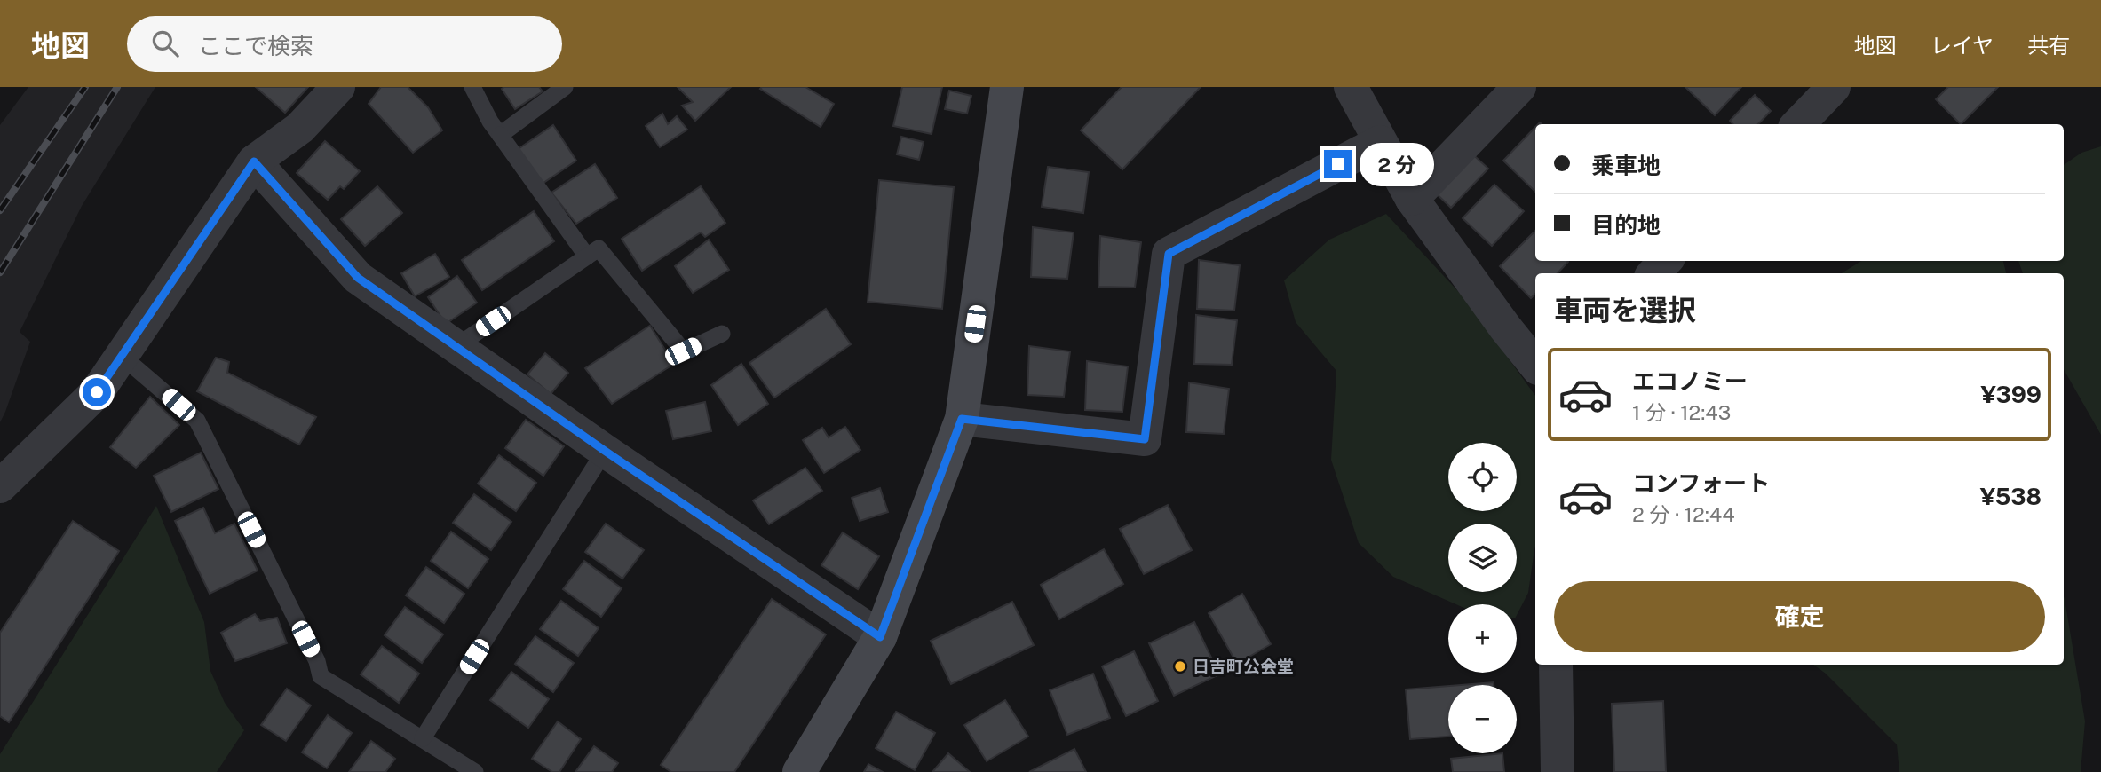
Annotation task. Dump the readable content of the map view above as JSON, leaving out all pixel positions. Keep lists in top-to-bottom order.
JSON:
{
  "places": ["日吉町公会堂"],
  "page": {
    "header": "地図",
    "search": "ここで検索",
    "nav": ["地図", "レイヤ", "共有"],
    "banner": ["乗車地", "目的地"],
    "bubble": "2 分",
    "heading": "車両を選択",
    "list": [
      {
        "name": "エコノミー",
        "note": "1 分 · 12:43",
        "value": "¥399"
      },
      {
        "name": "コンフォート",
        "note": "2 分 · 12:44",
        "value": "¥538"
      }
    ],
    "map_buttons": ["+", "−"],
    "buttons": "確定"
  }
}
